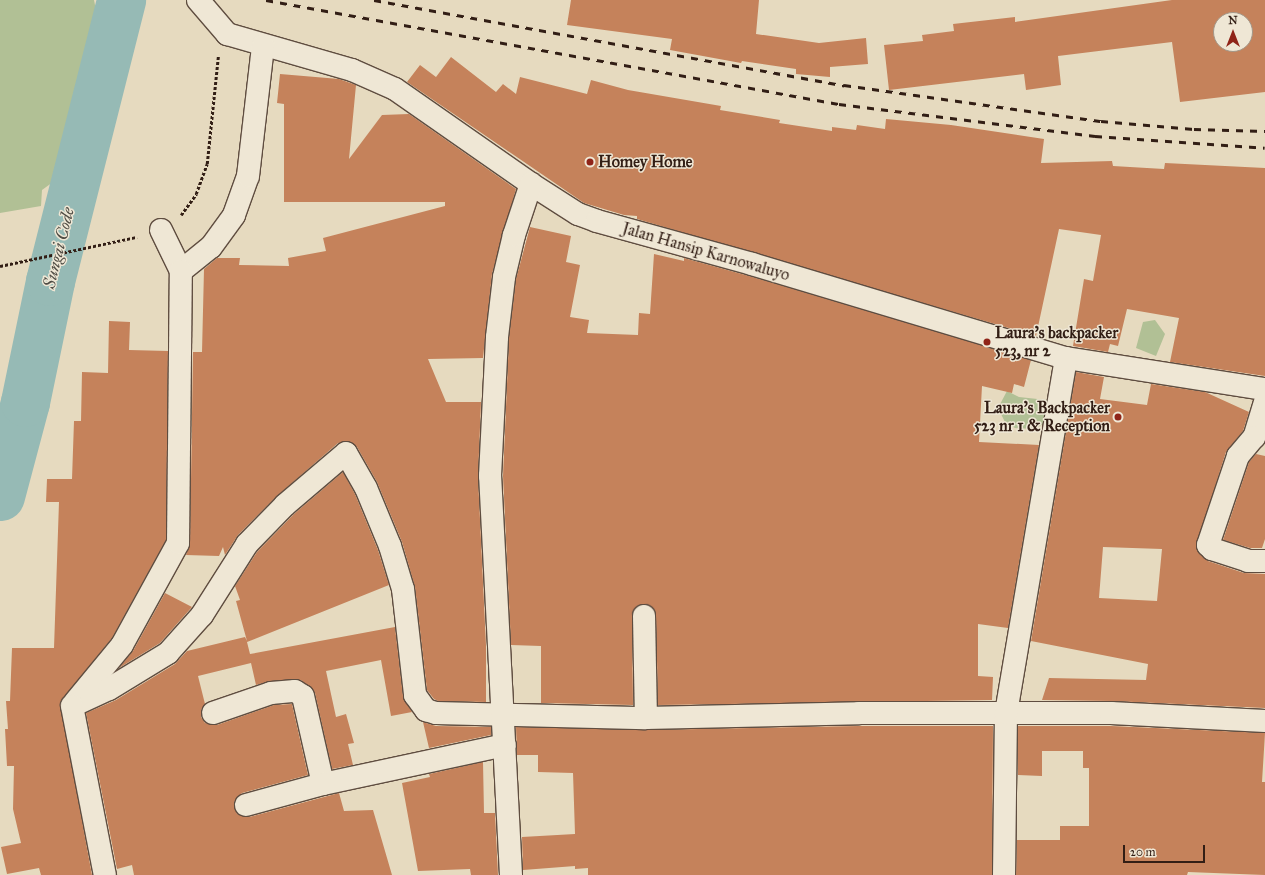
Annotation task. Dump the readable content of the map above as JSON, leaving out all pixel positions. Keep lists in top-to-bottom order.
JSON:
{
  "streets": {
    "street": ["Jalan Hansip Karnowaluyo"]
  },
  "water": ["Sungai Code"],
  "places": ["Homey Home", "Laura's backpacker 523, nr 2", "Laura's Backpacker 523 nr 1 & Reception"],
  "scale_bar": "20 m",
  "north": "top"
}
